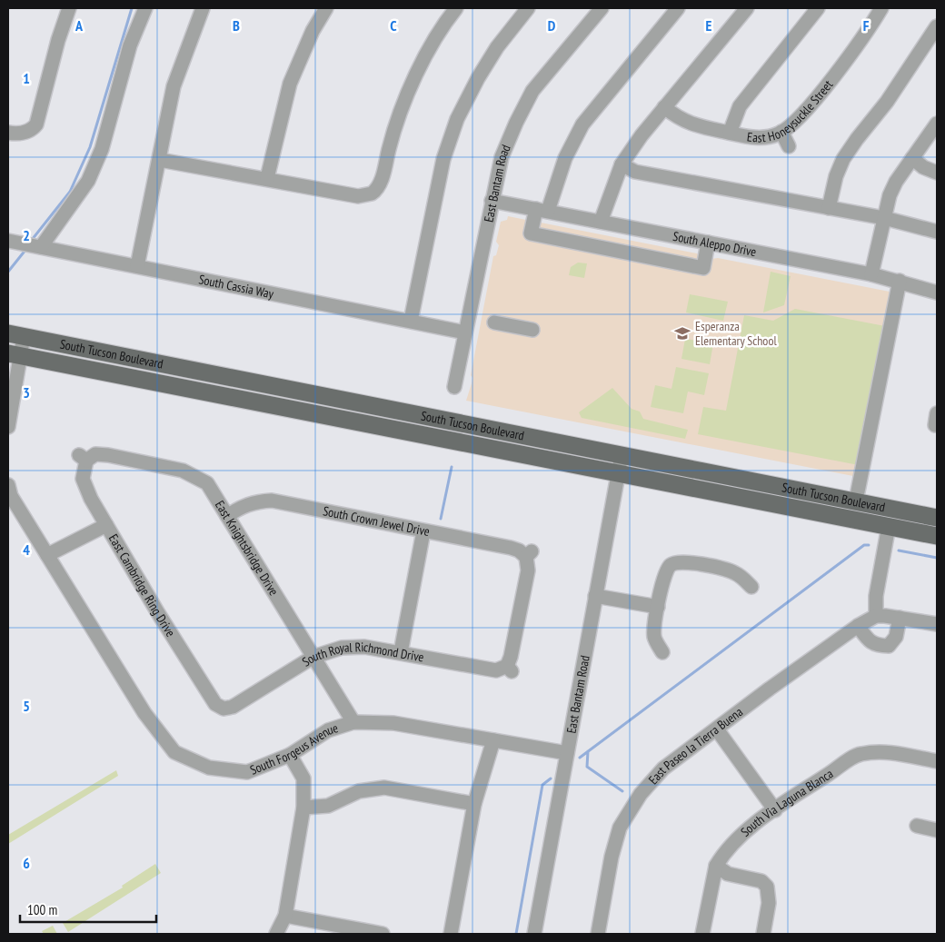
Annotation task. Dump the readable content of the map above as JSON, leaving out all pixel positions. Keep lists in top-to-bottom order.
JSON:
{
  "streets": {
    "main road": ["South Tucson Boulevard"],
    "street": [
      "East Honeysuckle Street",
      "East Bantam Road",
      "South Aleppo Drive",
      "South Cassia Way",
      "South Crown Jewel Drive",
      "East Knightsbridge Drive",
      "East Cambridge Ring Drive",
      "South Royal Richmond Drive",
      "East Paseo la Tierra Buena",
      "South Forgeus Avenue",
      "South Via Laguna Blanca"
    ]
  },
  "crossings": [
    ["East Bantam Road", "South Aleppo Drive"],
    ["East Bantam Road", "South Cassia Way"],
    ["East Bantam Road", "South Tucson Boulevard"],
    ["East Bantam Road", "South Forgeus Avenue"],
    ["South Crown Jewel Drive", "East Knightsbridge Drive"],
    ["South Crown Jewel Drive", "South Royal Richmond Drive"],
    ["East Knightsbridge Drive", "East Cambridge Ring Drive"],
    ["East Knightsbridge Drive", "South Royal Richmond Drive"],
    ["East Knightsbridge Drive", "South Forgeus Avenue"],
    ["East Cambridge Ring Drive", "South Royal Richmond Drive"]
  ],
  "places": {
    "school or university": ["Esperanza Elementary School"]
  },
  "scale_bar": "100 m",
  "grid": {
    "columns": [
      "A",
      "B",
      "C",
      "D",
      "E",
      "F"
    ],
    "rows": [
      "1",
      "2",
      "3",
      "4",
      "5",
      "6"
    ]
  }
}
